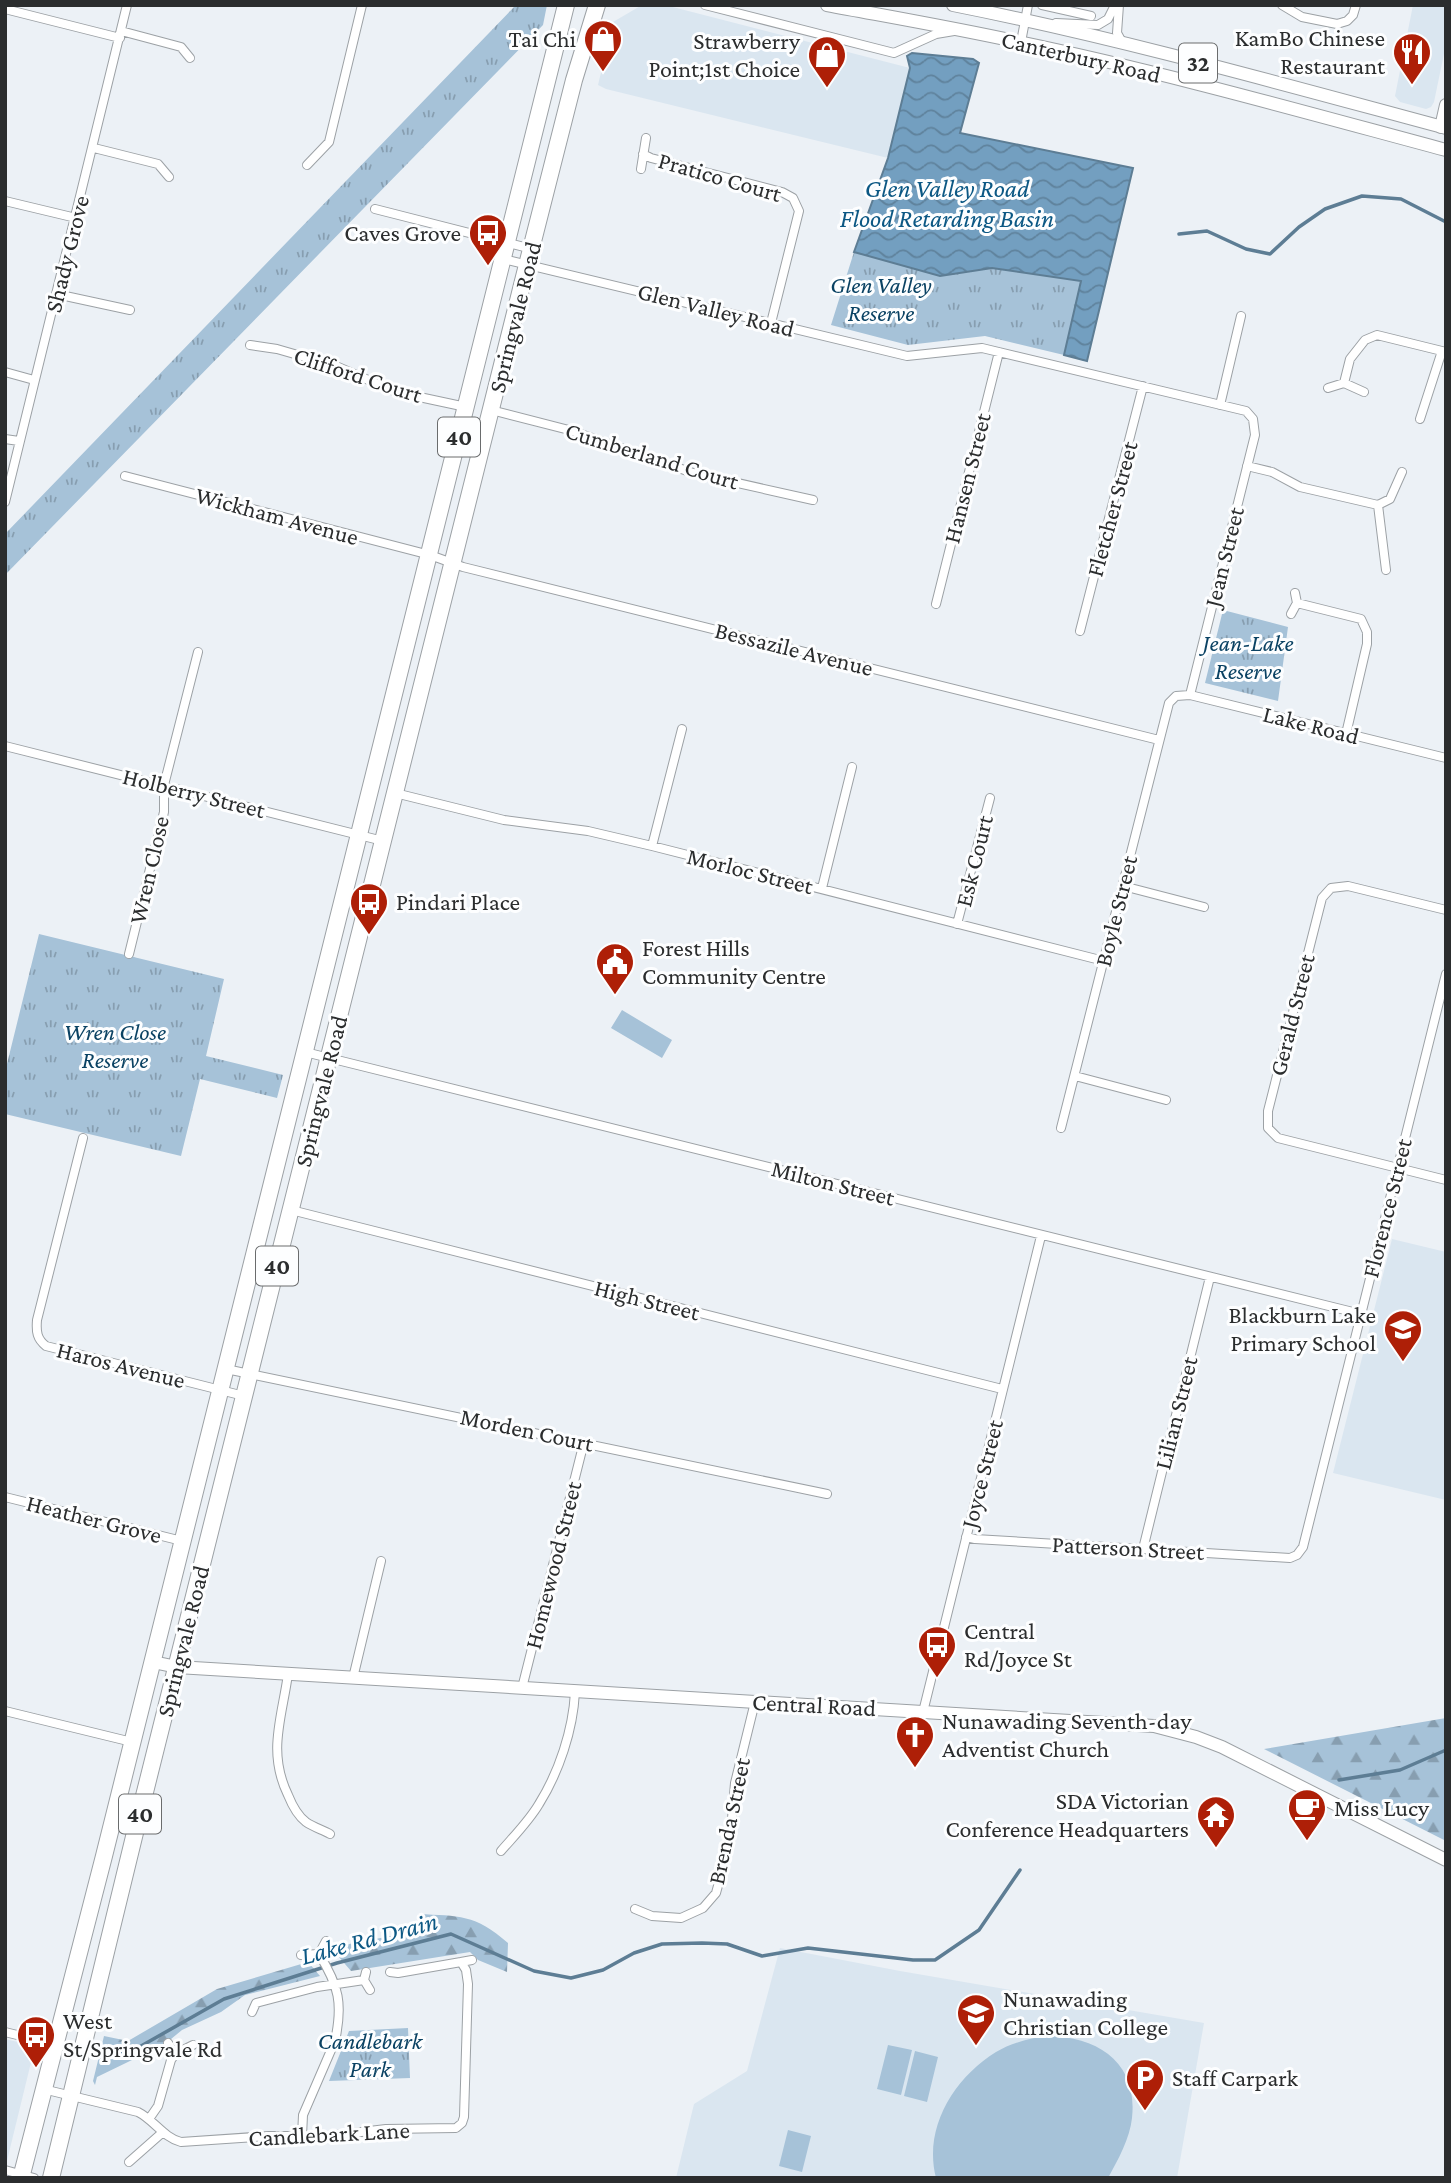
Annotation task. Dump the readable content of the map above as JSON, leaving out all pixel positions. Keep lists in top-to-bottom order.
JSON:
{
  "streets": {
    "highway": ["Springvale Road", "40"],
    "street": [
      "Canterbury Road",
      "32",
      "Pratico Court",
      "Shady Grove",
      "Glen Valley Road",
      "Clifford Court",
      "Cumberland Court",
      "Hansen Street",
      "Fletcher Street",
      "Wickham Avenue",
      "Jean Street",
      "Bessazile Avenue",
      "Lake Road",
      "Holberry Street",
      "Esk Court",
      "Wren Close",
      "Morloc Street",
      "Boyle Street",
      "Gerald Street",
      "Milton Street",
      "Florence Street",
      "High Street",
      "Haros Avenue",
      "Lilian Street",
      "Morden Court",
      "Joyce Street",
      "Heather Grove",
      "Patterson Street",
      "Homewood Street",
      "Central Road",
      "Brenda Street",
      "Candlebark Lane"
    ]
  },
  "crossings": [
    ["Pratico Court", "Glen Valley Road"],
    ["Glen Valley Road", "Springvale Road"],
    ["Glen Valley Road", "Hansen Street"],
    ["Glen Valley Road", "Fletcher Street"],
    ["Glen Valley Road", "Jean Street"],
    ["Springvale Road", "Clifford Court"],
    ["Springvale Road", "Cumberland Court"],
    ["Springvale Road", "Wickham Avenue"],
    ["Springvale Road", "Bessazile Avenue"],
    ["Springvale Road", "Holberry Street"],
    ["Springvale Road", "Morloc Street"],
    ["Springvale Road", "Milton Street"],
    ["Springvale Road", "High Street"],
    ["Springvale Road", "Haros Avenue"],
    ["Springvale Road", "Morden Court"],
    ["Springvale Road", "Heather Grove"],
    ["Springvale Road", "Central Road"],
    ["Springvale Road", "Candlebark Lane"],
    ["Wickham Avenue", "Bessazile Avenue"],
    ["Jean Street", "Lake Road"],
    ["Bessazile Avenue", "Boyle Street"],
    ["Lake Road", "Boyle Street"],
    ["Holberry Street", "Wren Close"],
    ["Esk Court", "Morloc Street"],
    ["Morloc Street", "Boyle Street"],
    ["Gerald Street", "Florence Street"],
    ["Milton Street", "Florence Street"],
    ["Milton Street", "Lilian Street"],
    ["Milton Street", "Joyce Street"],
    ["Florence Street", "Patterson Street"],
    ["High Street", "Joyce Street"],
    ["Lilian Street", "Patterson Street"],
    ["Morden Court", "Homewood Street"],
    ["Joyce Street", "Patterson Street"],
    ["Joyce Street", "Central Road"],
    ["Homewood Street", "Central Road"],
    ["Central Road", "Brenda Street"]
  ],
  "water": ["Glen Valley Road Flood Retarding Basin", "Lake Rd Drain"],
  "parks": [
    "Glen Valley Reserve",
    "Jean-Lake Reserve",
    "Wren Close Reserve",
    "Candlebark Park"
  ],
  "places": {
    "shop": ["Tai Chi", "Strawberry Point;1st Choice"],
    "restaurant": ["KamBo Chinese Restaurant"],
    "bus stop": [
      "Caves Grove",
      "Pindari Place",
      "Central Rd/Joyce St",
      "West St/Springvale Rd"
    ],
    "public building": ["Forest Hills Community Centre"],
    "school or university": ["Blackburn Lake Primary School", "Nunawading Christian College"],
    "church": ["Nunawading Seventh-day Adventist Church"],
    "cafe": ["Miss Lucy"],
    "temple": ["SDA Victorian Conference Headquarters"],
    "parking": ["Staff Carpark"]
  }
}
